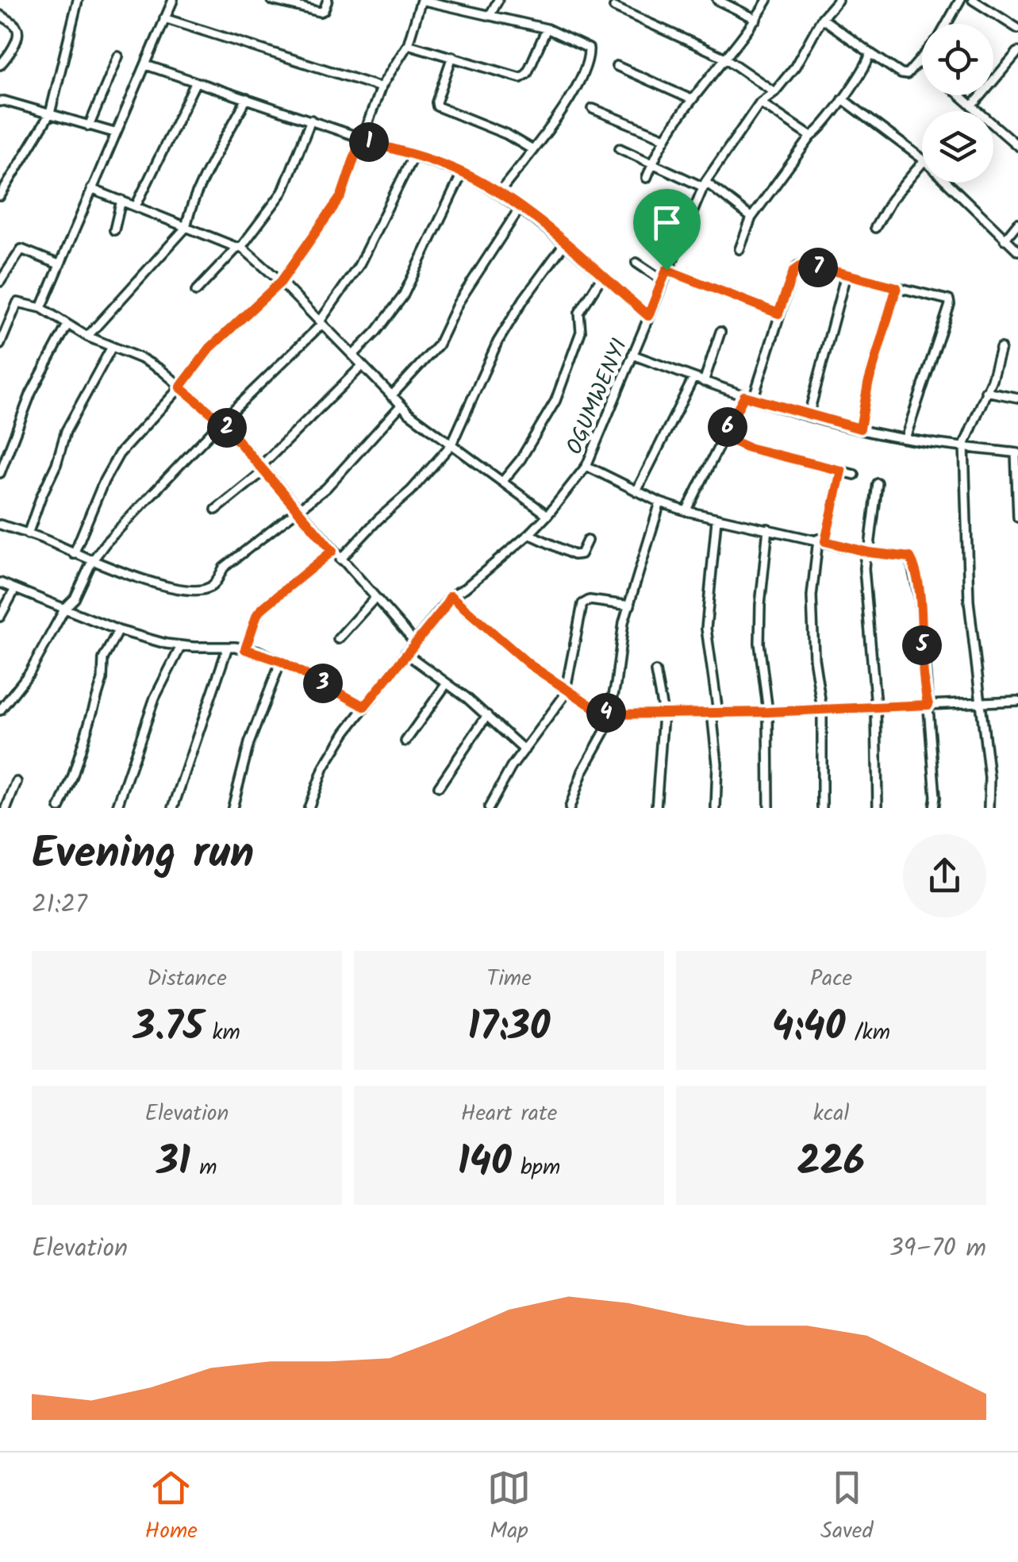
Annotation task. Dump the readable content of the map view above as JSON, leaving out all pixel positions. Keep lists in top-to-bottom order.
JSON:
{
  "streets": {
    "street": ["OGUMWENYI"]
  },
  "page": {
    "pins": [
      "1",
      "7",
      "6",
      "2",
      "5",
      "3",
      "4"
    ],
    "heading": ["Evening run", "21:27"],
    "stats": [
      ["Distance", "3.75 km"],
      ["Time", "17:30"],
      ["Pace", "4:40 /km"],
      ["Elevation", "31 m"],
      ["Heart rate", "140 bpm"],
      ["kcal", "226"]
    ],
    "chart": ["Elevation", "39–70 m"],
    "tabs": ["Home", "Map", "Saved"]
  }
}
